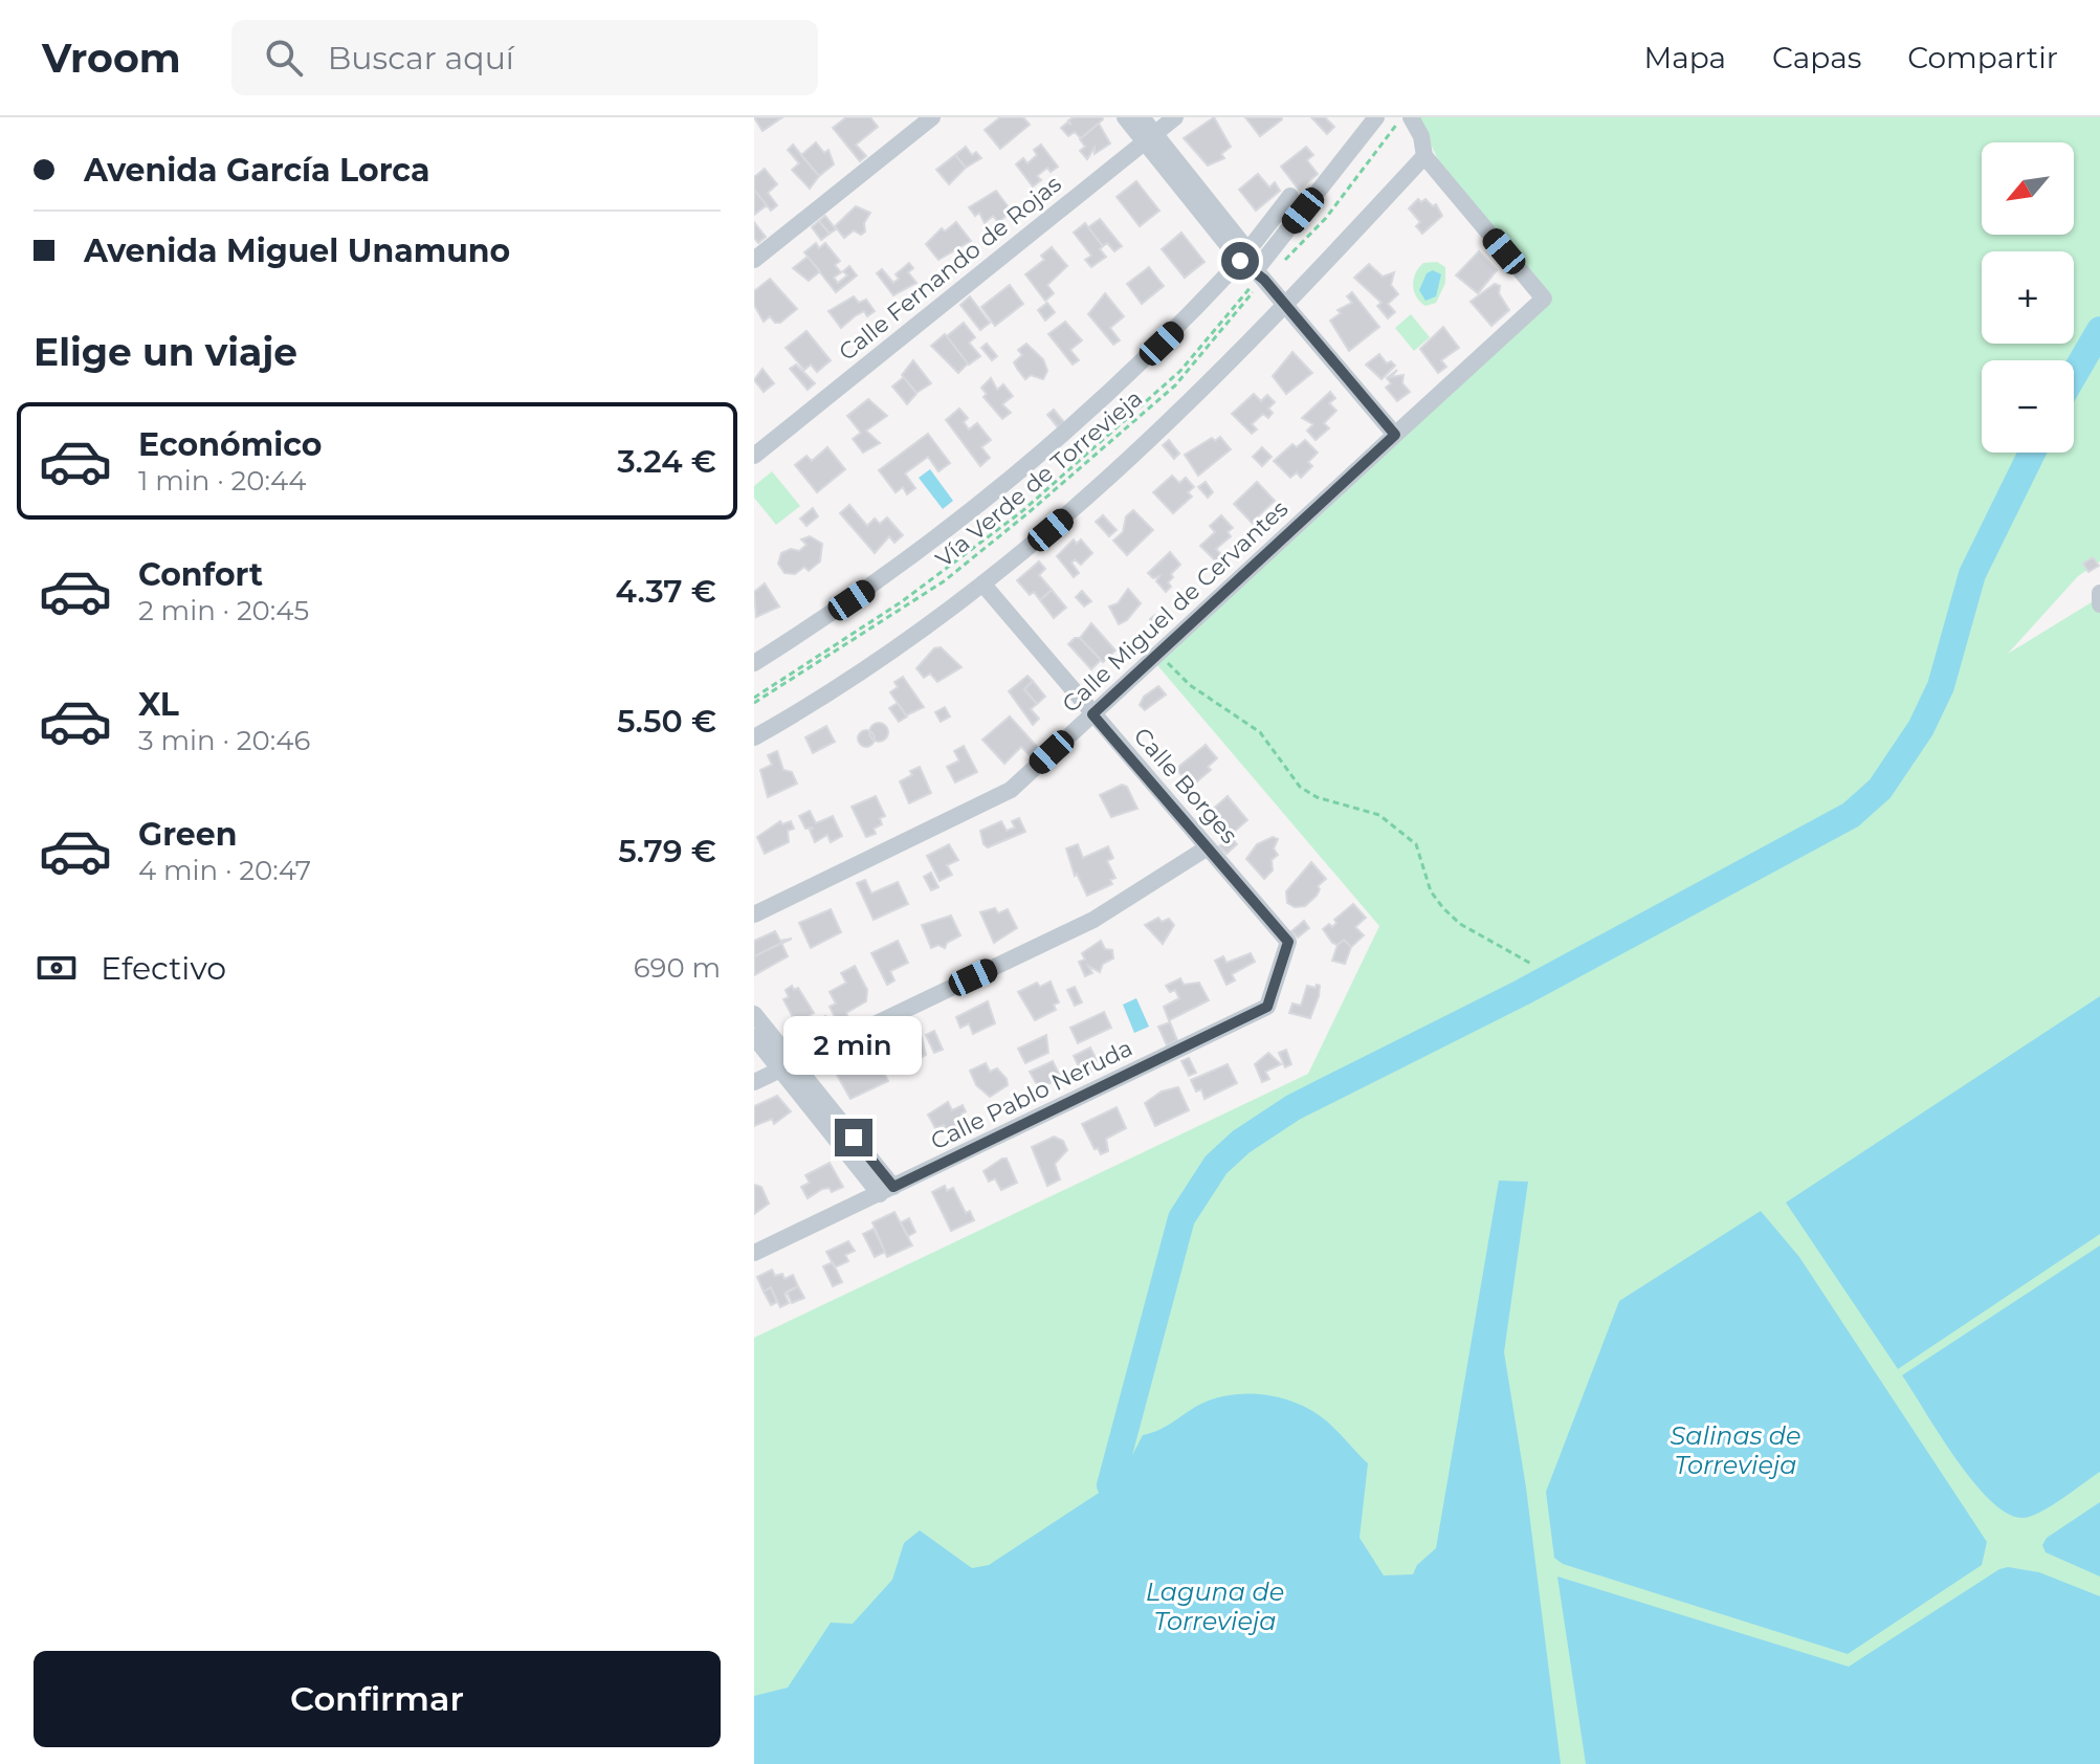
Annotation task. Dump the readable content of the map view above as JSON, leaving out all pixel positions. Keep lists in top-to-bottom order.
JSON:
{
  "streets": {
    "street": [
      "Calle Fernando de Rojas",
      "Calle Miguel de Cervantes",
      "Calle Borges",
      "Calle Pablo Neruda"
    ],
    "path": ["Vía Verde de Torrevieja"]
  },
  "crossings": [
    ["Calle Miguel de Cervantes", "Calle Borges"],
    ["Calle Borges", "Calle Pablo Neruda"]
  ],
  "water": ["Salinas de Torrevieja", "Laguna de Torrevieja"],
  "north": "bottom left",
  "page": {
    "header": "Vroom",
    "search": "Buscar aquí",
    "nav": ["Mapa", "Capas", "Compartir"],
    "banner": ["Avenida García Lorca", "Avenida Miguel Unamuno"],
    "map_buttons": ["+", "−"],
    "heading": "Elige un viaje",
    "list": [
      {
        "name": "Económico",
        "note": "1 min · 20:44",
        "value": "3.24 €"
      },
      {
        "name": "Confort",
        "note": "2 min · 20:45",
        "value": "4.37 €"
      },
      {
        "name": "XL",
        "note": "3 min · 20:46",
        "value": "5.50 €"
      },
      {
        "name": "Green",
        "note": "4 min · 20:47",
        "value": "5.79 €"
      }
    ],
    "pay": ["Efectivo", "690 m"],
    "bubble": "2 min",
    "buttons": "Confirmar"
  }
}
